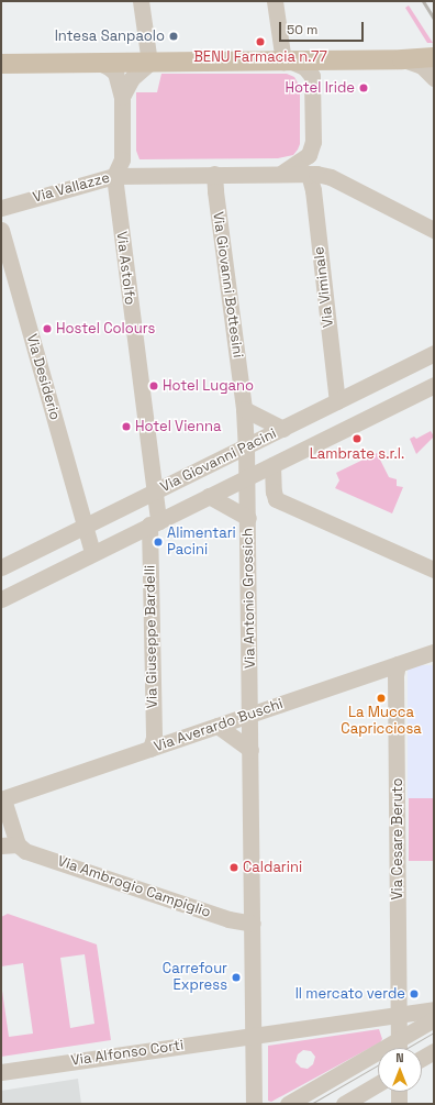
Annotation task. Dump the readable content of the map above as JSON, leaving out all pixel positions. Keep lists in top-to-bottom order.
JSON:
{
  "streets": {
    "street": [
      "Via Vallazze",
      "Via Astolfo",
      "Via Giovanni Bottesini",
      "Via Viminale",
      "Via Desiderio",
      "Via Giovanni Pacini",
      "Via Antonio Grossich",
      "Via Giuseppe Bardelli",
      "Via Averardo Buschi",
      "Via Cesare Beruto",
      "Via Ambrogio Campiglio",
      "Via Alfonso Corti"
    ]
  },
  "crossings": [
    ["Via Vallazze", "Via Astolfo"],
    ["Via Vallazze", "Via Giovanni Bottesini"],
    ["Via Vallazze", "Via Viminale"],
    ["Via Astolfo", "Via Giovanni Pacini"],
    ["Via Giovanni Bottesini", "Via Giovanni Pacini"],
    ["Via Giovanni Bottesini", "Via Antonio Grossich"],
    ["Via Viminale", "Via Giovanni Pacini"],
    ["Via Desiderio", "Via Giovanni Pacini"],
    ["Via Giovanni Pacini", "Via Antonio Grossich"],
    ["Via Giovanni Pacini", "Via Giuseppe Bardelli"],
    ["Via Antonio Grossich", "Via Averardo Buschi"],
    ["Via Antonio Grossich", "Via Ambrogio Campiglio"],
    ["Via Antonio Grossich", "Via Alfonso Corti"],
    ["Via Giuseppe Bardelli", "Via Averardo Buschi"],
    ["Via Averardo Buschi", "Via Cesare Beruto"],
    ["Via Cesare Beruto", "Via Alfonso Corti"]
  ],
  "places": [
    "Intesa Sanpaolo",
    "BENU Farmacia n.77",
    "Hotel Iride",
    "Hostel Colours",
    "Hotel Lugano",
    "Hotel Vienna",
    "Lambrate s.r.l.",
    "Alimentari Pacini",
    "La Mucca Capricciosa",
    "Caldarini",
    "Carrefour Express",
    "Il mercato verde"
  ],
  "scale_bar": "50 m",
  "north": "top"
}
